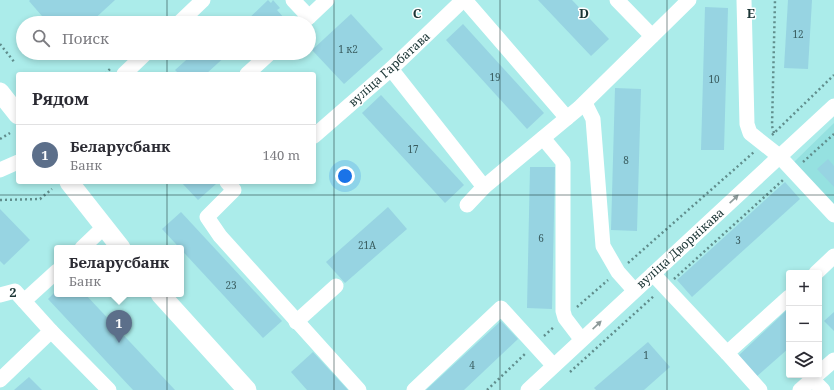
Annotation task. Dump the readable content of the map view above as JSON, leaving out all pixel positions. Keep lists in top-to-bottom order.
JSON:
{
  "streets": {
    "street": ["вуліца Гарбатава", "вуліца Дворнікава"]
  },
  "house_numbers": [
    "12",
    "1 к2",
    "19",
    "10",
    "17",
    "8",
    "6",
    "3",
    "21А",
    "23",
    "1",
    "4"
  ],
  "page": {
    "search": "Поиск",
    "heading": "Рядом",
    "list": [
      {
        "mark": "1",
        "name": "Беларусбанк",
        "note": "Банк",
        "value": "140 m"
      }
    ],
    "popup": ["Беларусбанк", "Банк"],
    "map_buttons": ["+", "−"],
    "pins": "1"
  },
  "grid": {
    "columns": ["C", "D", "E"],
    "rows": ["2"]
  }
}
